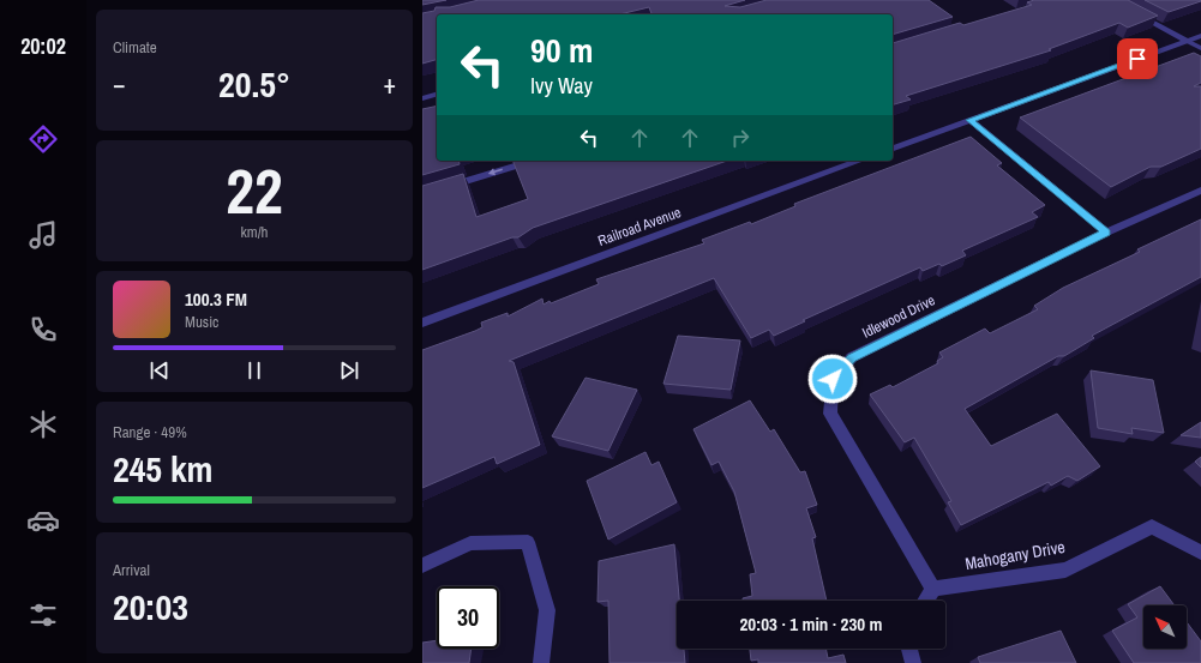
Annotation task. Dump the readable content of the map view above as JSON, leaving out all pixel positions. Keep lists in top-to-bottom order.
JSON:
{
  "streets": {
    "street": ["Railroad Avenue", "Idlewood Drive", "Mahogany Drive"]
  },
  "crossings": [
    ["Idlewood Drive", "Mahogany Drive"]
  ],
  "north": "top left",
  "page": {
    "tabs": "20:02",
    "tile": [
      "Climate",
      ["22", "km/h"],
      ["Range · 49%", "245 km"],
      ["Arrival", "20:03"]
    ],
    "turn": ["90 m", "Ivy Way"],
    "heat": ["−", "20.5°", "+"],
    "song": ["100.3 FM", "Music"],
    "limit": "30",
    "trip": "20:03 · 1 min · 230 m"
  }
}
